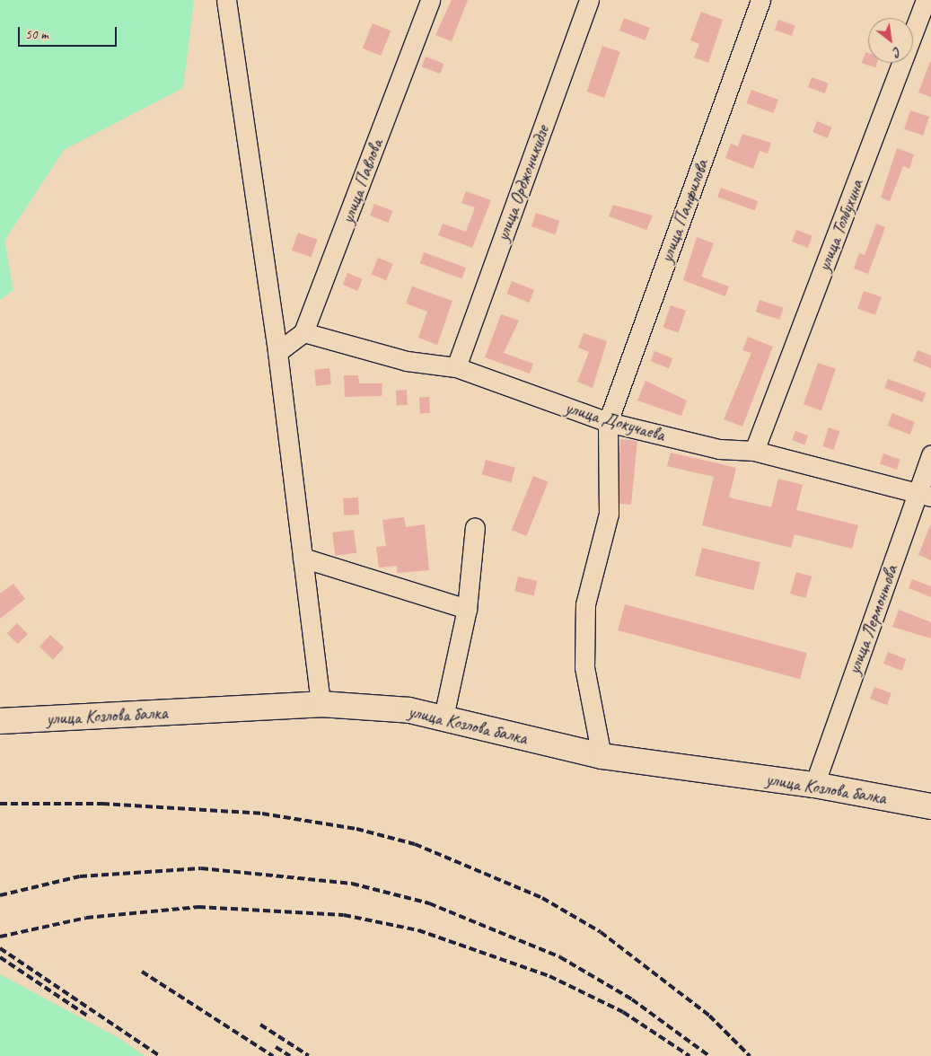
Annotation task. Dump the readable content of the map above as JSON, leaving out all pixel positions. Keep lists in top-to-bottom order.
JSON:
{
  "streets": {
    "main road": ["улица Козлова балка"],
    "street": [
      "улица Павлова",
      "улица Орджоникидзе",
      "улица Панфилова",
      "улица Толбухина",
      "улица Докучаева",
      "улица Лермонтова"
    ]
  },
  "crossings": [
    ["улица Павлова", "улица Докучаева"],
    ["улица Орджоникидзе", "улица Докучаева"],
    ["улица Панфилова", "улица Докучаева"],
    ["улица Толбухина", "улица Докучаева"],
    ["улица Докучаева", "улица Лермонтова"],
    ["улица Лермонтова", "улица Козлова балка"]
  ],
  "scale_bar": "50 m",
  "north": "bottom right"
}
